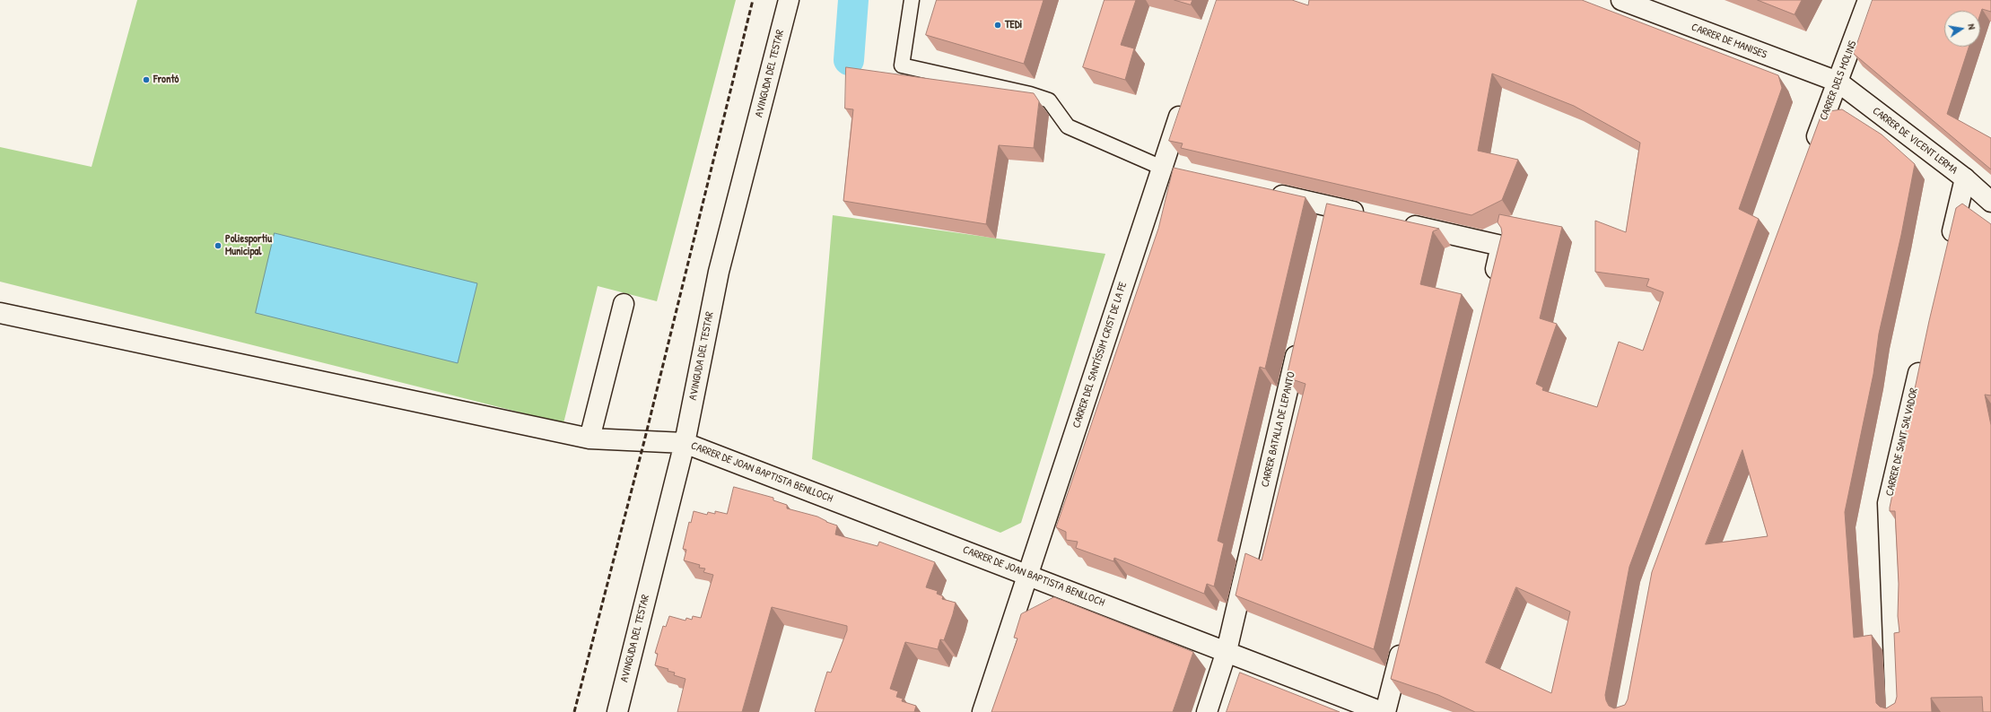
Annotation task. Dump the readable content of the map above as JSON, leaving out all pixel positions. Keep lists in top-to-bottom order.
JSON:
{
  "streets": {
    "street": [
      "CARRER DE MANISES",
      "AVINGUDA DEL TESTAR",
      "CARRER DELS MOLINS",
      "CARRER DE VICENT LERMA",
      "CARRER DEL SANTÍSSIM CRIST DE LA FE",
      "CARRER BATALLA DE LEPANTO",
      "CARRER DE SANT SALVADOR",
      "CARRER DE JOAN BAPTISTA BENLLOCH"
    ]
  },
  "crossings": [
    ["CARRER DE MANISES", "CARRER DELS MOLINS"],
    ["CARRER DE MANISES", "CARRER DE VICENT LERMA"],
    ["AVINGUDA DEL TESTAR", "CARRER DE JOAN BAPTISTA BENLLOCH"],
    ["CARRER DELS MOLINS", "CARRER DE VICENT LERMA"],
    ["CARRER DEL SANTÍSSIM CRIST DE LA FE", "CARRER DE JOAN BAPTISTA BENLLOCH"],
    ["CARRER BATALLA DE LEPANTO", "CARRER DE JOAN BAPTISTA BENLLOCH"]
  ],
  "places": ["TEDi", "Frontó", "Poliesportiu Municipal"],
  "north": "right"
}
